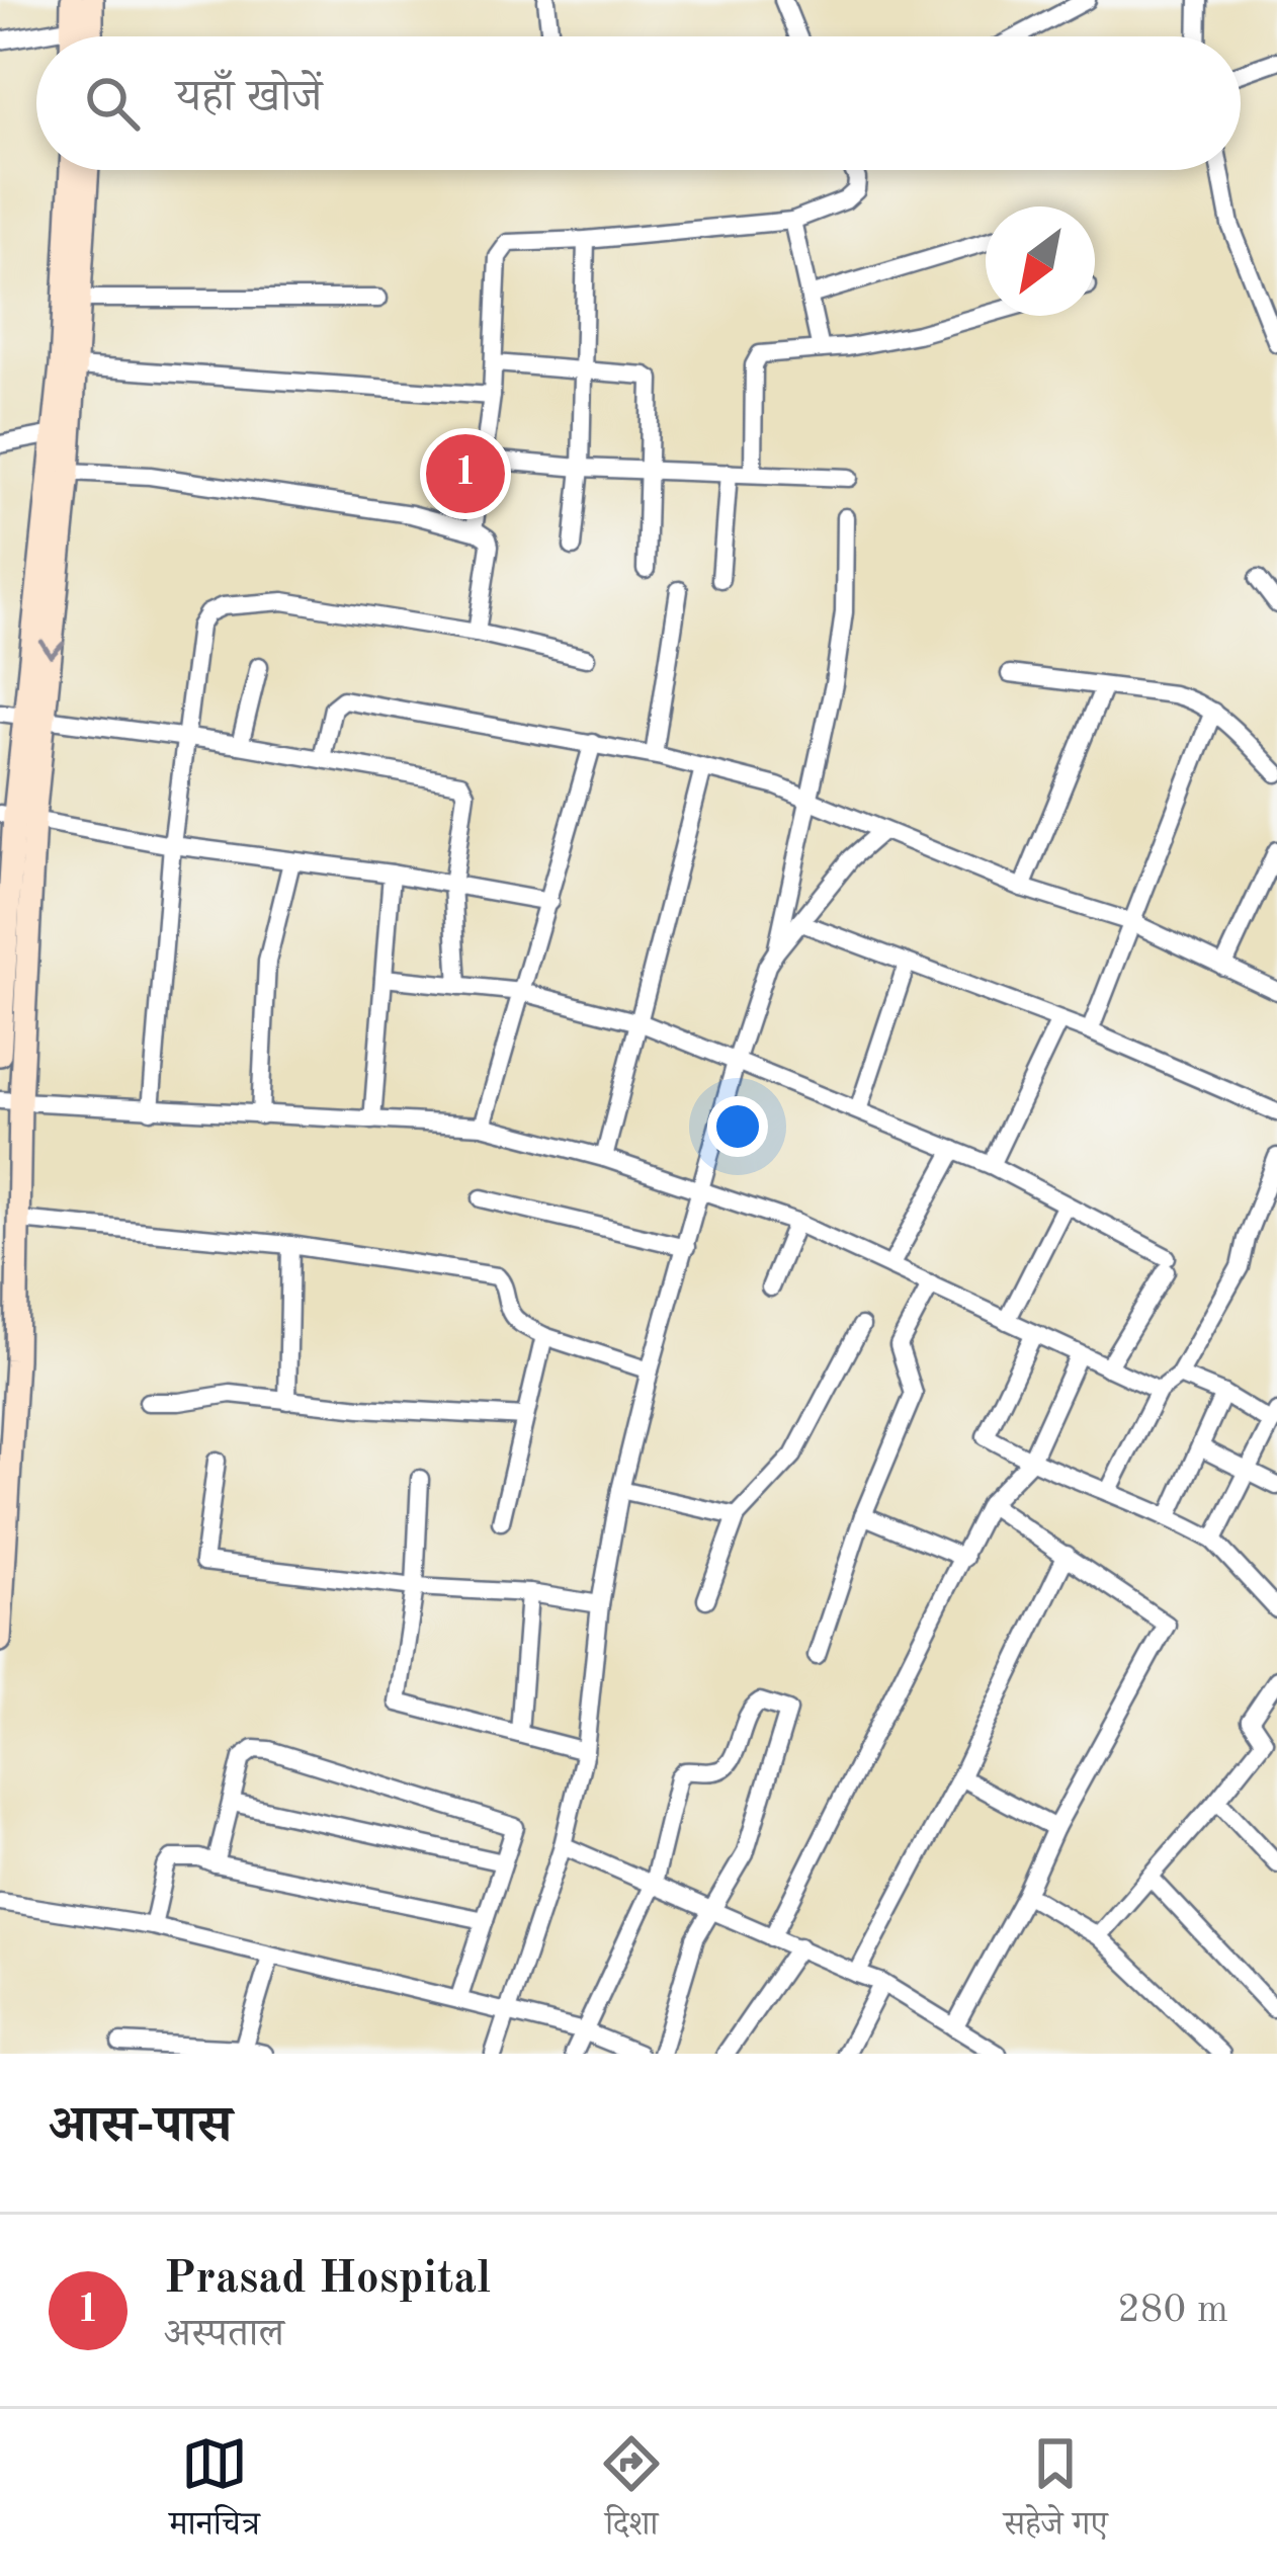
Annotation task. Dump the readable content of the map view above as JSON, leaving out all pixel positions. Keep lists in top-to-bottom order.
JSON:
{
  "north": "bottom left",
  "page": {
    "search": "यहाँ खोजें",
    "pins": "1",
    "heading": "आस-पास",
    "list": [
      {
        "mark": "1",
        "name": "Prasad Hospital",
        "note": "अस्पताल",
        "value": "280 m"
      }
    ],
    "nav": ["मानचित्र", "दिशा", "सहेजे गए"]
  }
}
